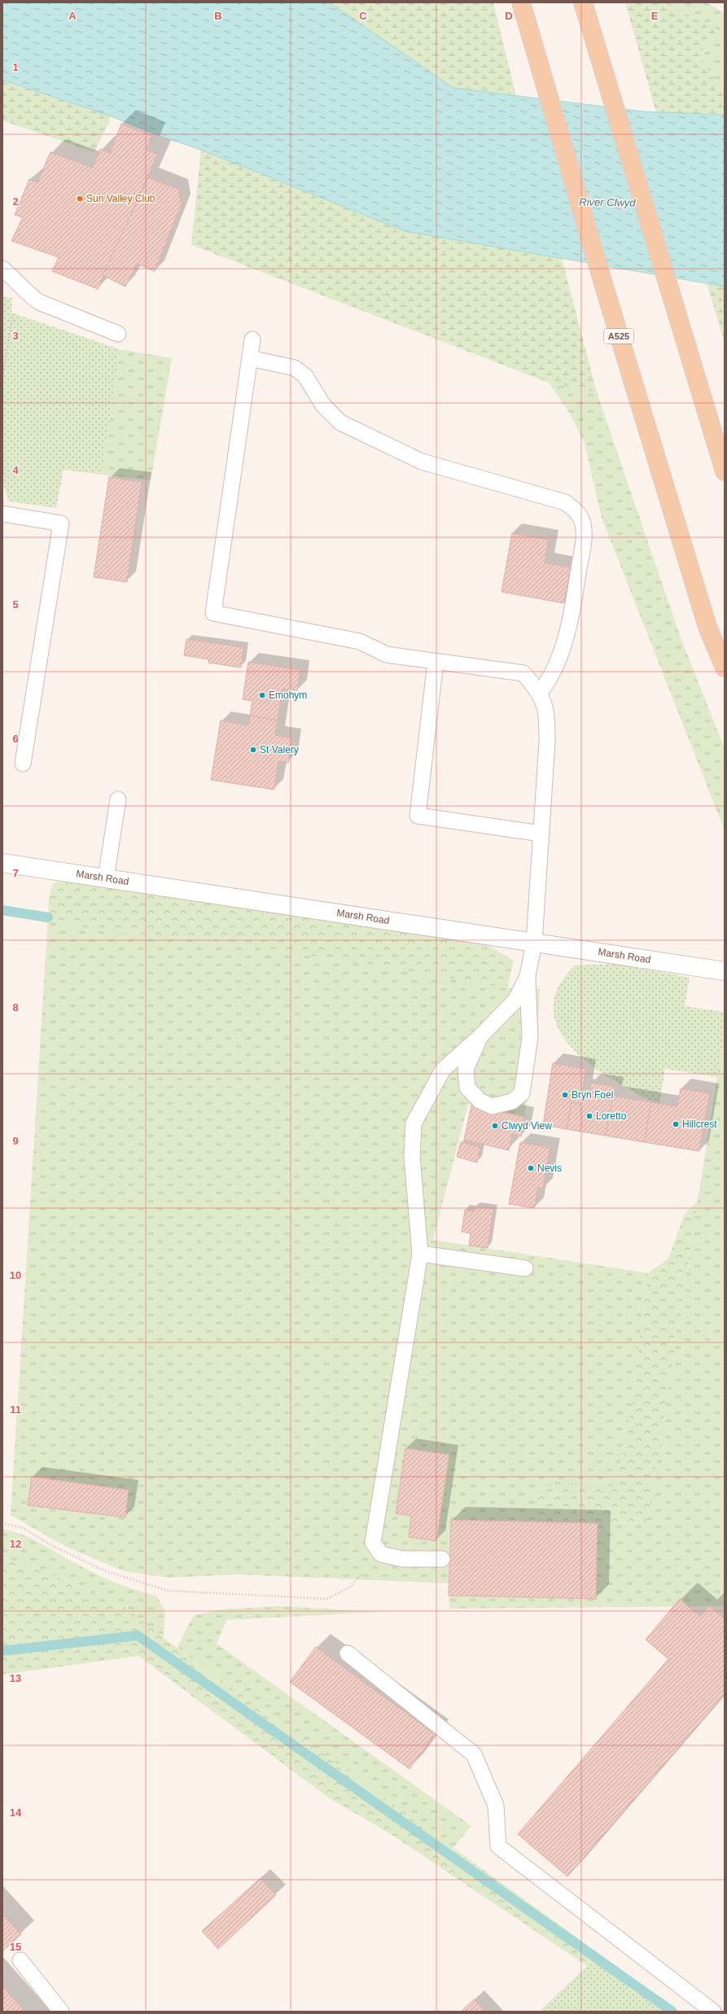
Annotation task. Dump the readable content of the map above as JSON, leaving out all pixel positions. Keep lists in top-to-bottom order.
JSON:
{
  "streets": {
    "main road": ["A525"],
    "street": ["Marsh Road"]
  },
  "water": ["River Clwyd"],
  "places": [
    "Sun Valley Club",
    "Emohym",
    "St Valery",
    "Bryn Foel",
    "Loretto",
    "Hillcrest",
    "Clwyd View",
    "Nevis"
  ],
  "grid": {
    "columns": [
      "A",
      "B",
      "C",
      "D",
      "E"
    ],
    "rows": [
      "1",
      "2",
      "3",
      "4",
      "5",
      "6",
      "7",
      "8",
      "9",
      "10",
      "11",
      "12",
      "13",
      "14",
      "15"
    ]
  }
}
